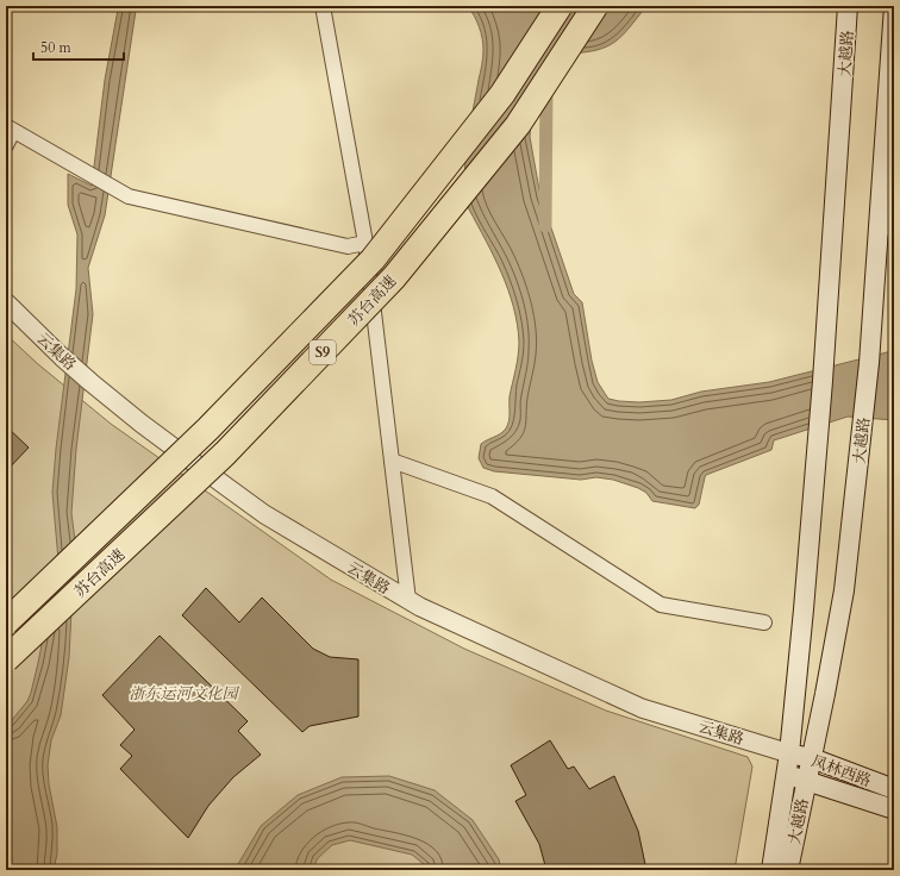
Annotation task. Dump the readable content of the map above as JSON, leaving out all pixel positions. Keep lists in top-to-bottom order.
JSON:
{
  "streets": {
    "highway": ["苏台高速", "S9"],
    "main road": ["大越路", "凤林西路"],
    "street": ["云集路"]
  },
  "crossings": [
    ["大越路", "云集路"],
    ["大越路", "凤林西路"],
    ["云集路", "凤林西路"]
  ],
  "parks": ["浙东运河文化园"],
  "scale_bar": "50 m"
}
